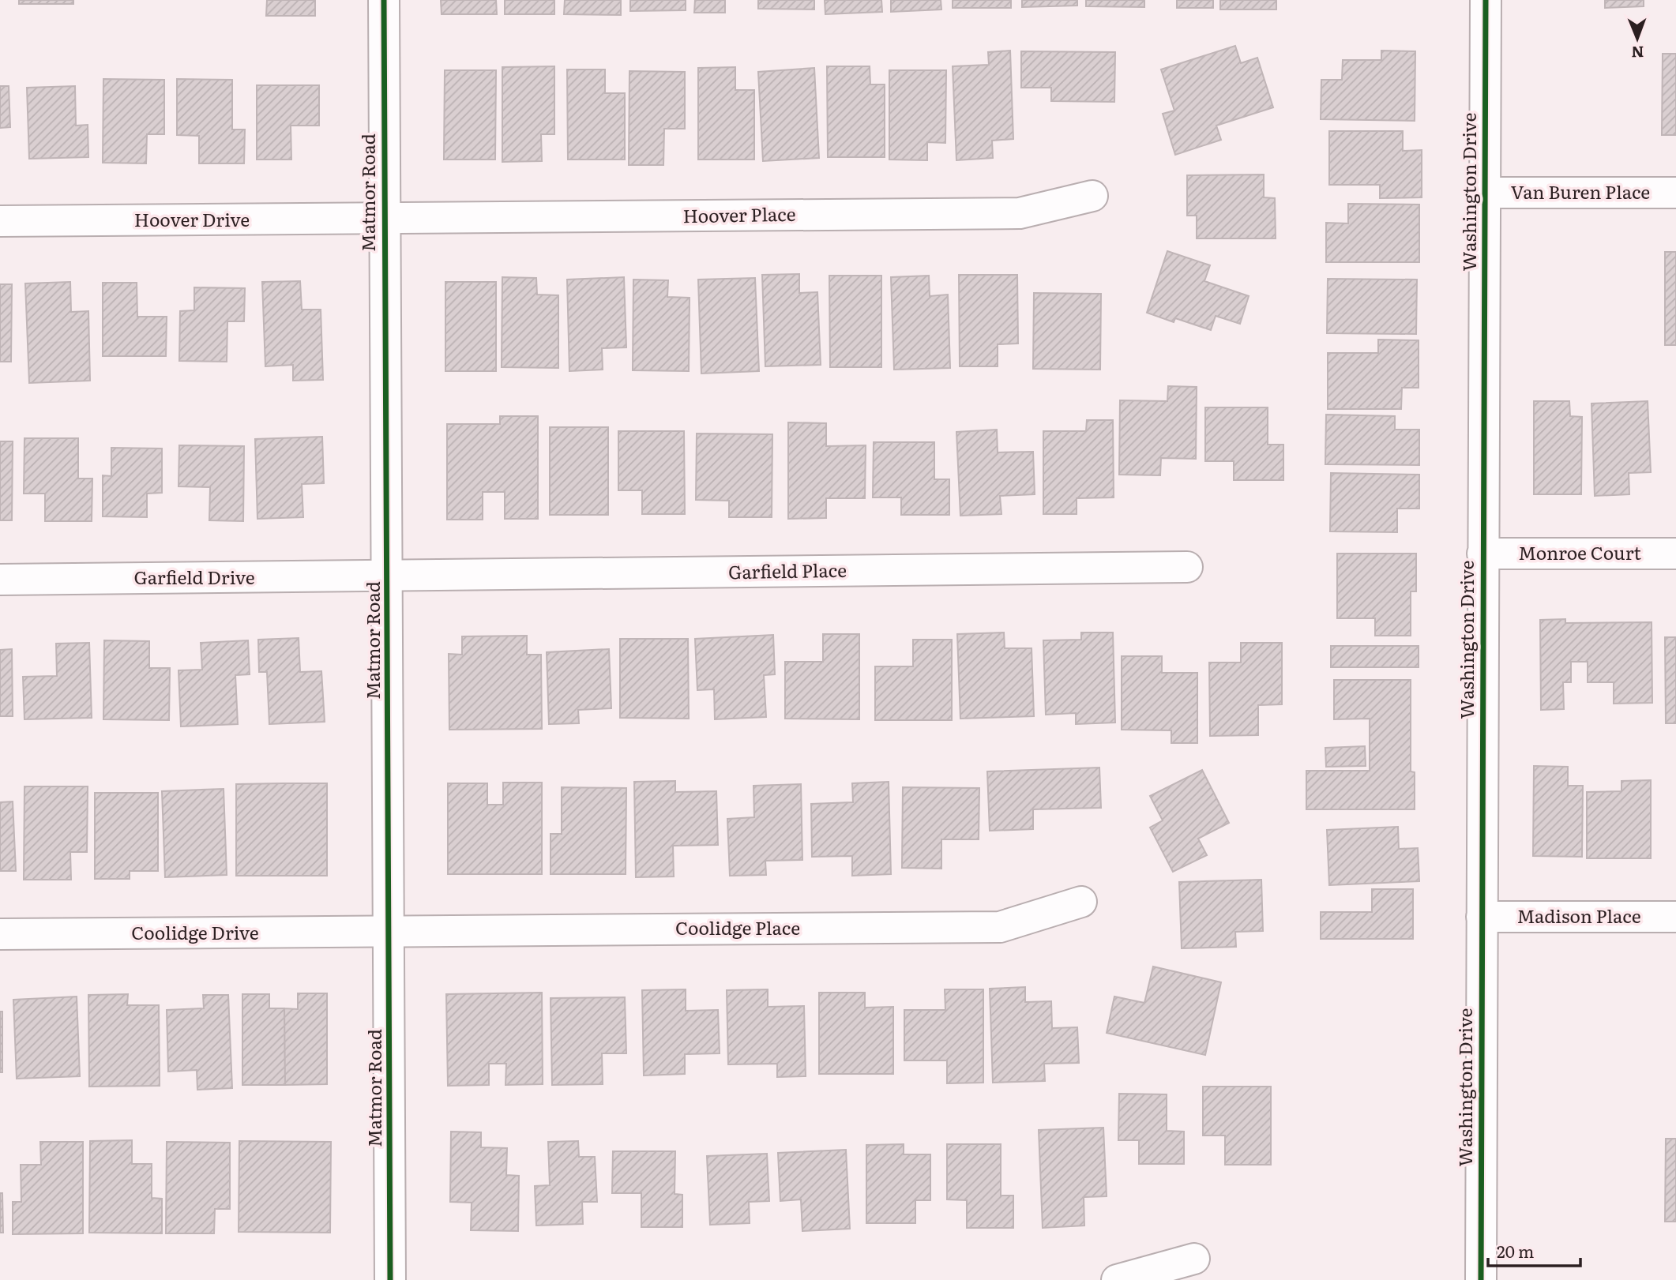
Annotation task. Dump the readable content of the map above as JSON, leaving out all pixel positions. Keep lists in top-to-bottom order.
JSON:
{
  "streets": {
    "street": [
      "Washington Drive",
      "Matmor Road",
      "Van Buren Place",
      "Hoover Place",
      "Hoover Drive",
      "Monroe Court",
      "Garfield Place",
      "Garfield Drive",
      "Madison Place",
      "Coolidge Place",
      "Coolidge Drive"
    ]
  },
  "crossings": [
    ["Washington Drive", "Van Buren Place"],
    ["Washington Drive", "Monroe Court"],
    ["Washington Drive", "Madison Place"],
    ["Matmor Road", "Hoover Place"],
    ["Matmor Road", "Hoover Drive"],
    ["Matmor Road", "Garfield Place"],
    ["Matmor Road", "Garfield Drive"],
    ["Matmor Road", "Coolidge Place"],
    ["Matmor Road", "Coolidge Drive"],
    ["Hoover Place", "Hoover Drive"],
    ["Garfield Place", "Garfield Drive"],
    ["Coolidge Place", "Coolidge Drive"]
  ],
  "scale_bar": "20 m",
  "north": "bottom"
}
